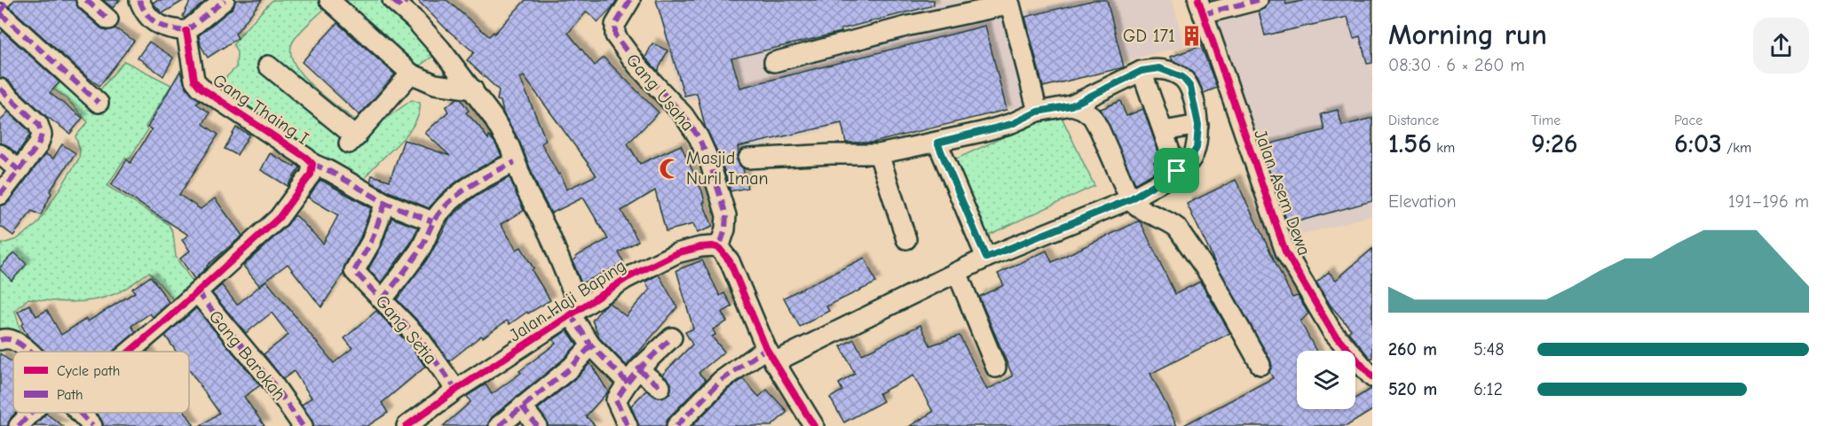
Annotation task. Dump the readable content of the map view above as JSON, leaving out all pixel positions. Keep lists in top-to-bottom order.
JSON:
{
  "streets": {
    "street": [
      "Gang Usaha",
      "Gang Thaing I",
      "Jalan Asem Dewa",
      "Jalan Haji Baping",
      "Gang Setia",
      "Gang Barokah"
    ]
  },
  "crossings": [
    ["Gang Usaha", "Jalan Haji Baping"],
    ["Gang Thaing I", "Gang Barokah"],
    ["Jalan Haji Baping", "Gang Setia"]
  ],
  "places": {
    "building": ["GD 171"],
    "mosque": ["Masjid Nuril Iman"]
  },
  "legend": ["Cycle path", "Path"],
  "page": {
    "heading": ["Morning run", "08:30 · 6 × 260 m"],
    "stats": [
      ["Distance", "1.56 km"],
      ["Time", "9:26"],
      ["Pace", "6:03 /km"]
    ],
    "chart": ["Elevation", "191–196 m"],
    "list": [
      {
        "name": "260 m",
        "note": "5:48"
      },
      {
        "name": "520 m",
        "note": "6:12"
      }
    ]
  }
}
